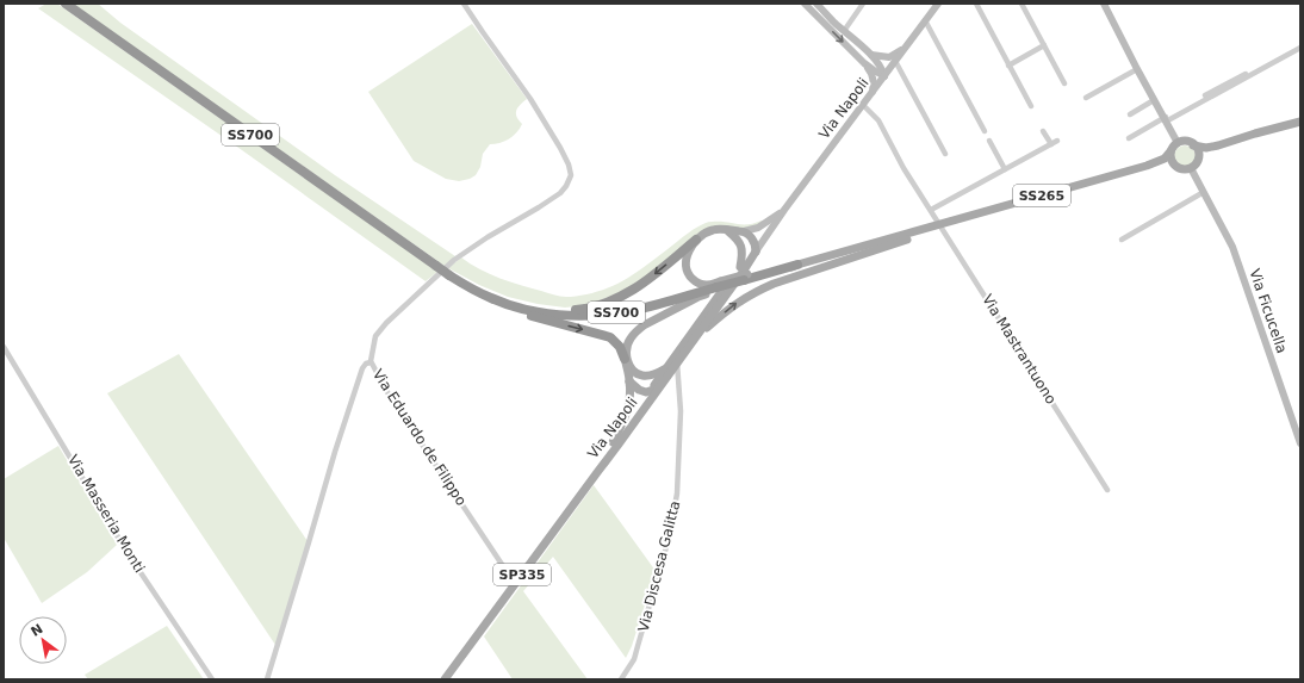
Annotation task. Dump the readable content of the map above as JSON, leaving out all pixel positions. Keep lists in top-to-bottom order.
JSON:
{
  "streets": {
    "highway": ["SS700"],
    "main road": ["Via Napoli", "SS265", "SP335"],
    "street": [
      "Via Ficucella",
      "Via Mastrantuono",
      "Via Eduardo de Filippo",
      "Via Masseria Monti",
      "Via Discesa Galitta"
    ]
  },
  "crossings": [
    ["Via Napoli", "Via Mastrantuono"],
    ["Via Napoli", "Via Discesa Galitta"],
    ["Via Napoli", "SP335"],
    ["SS700", "SS265"],
    ["SS700", "Via Mastrantuono"],
    ["SS265", "Via Ficucella"],
    ["SS265", "Via Mastrantuono"],
    ["Via Eduardo de Filippo", "SP335"]
  ],
  "north": "top left"
}
